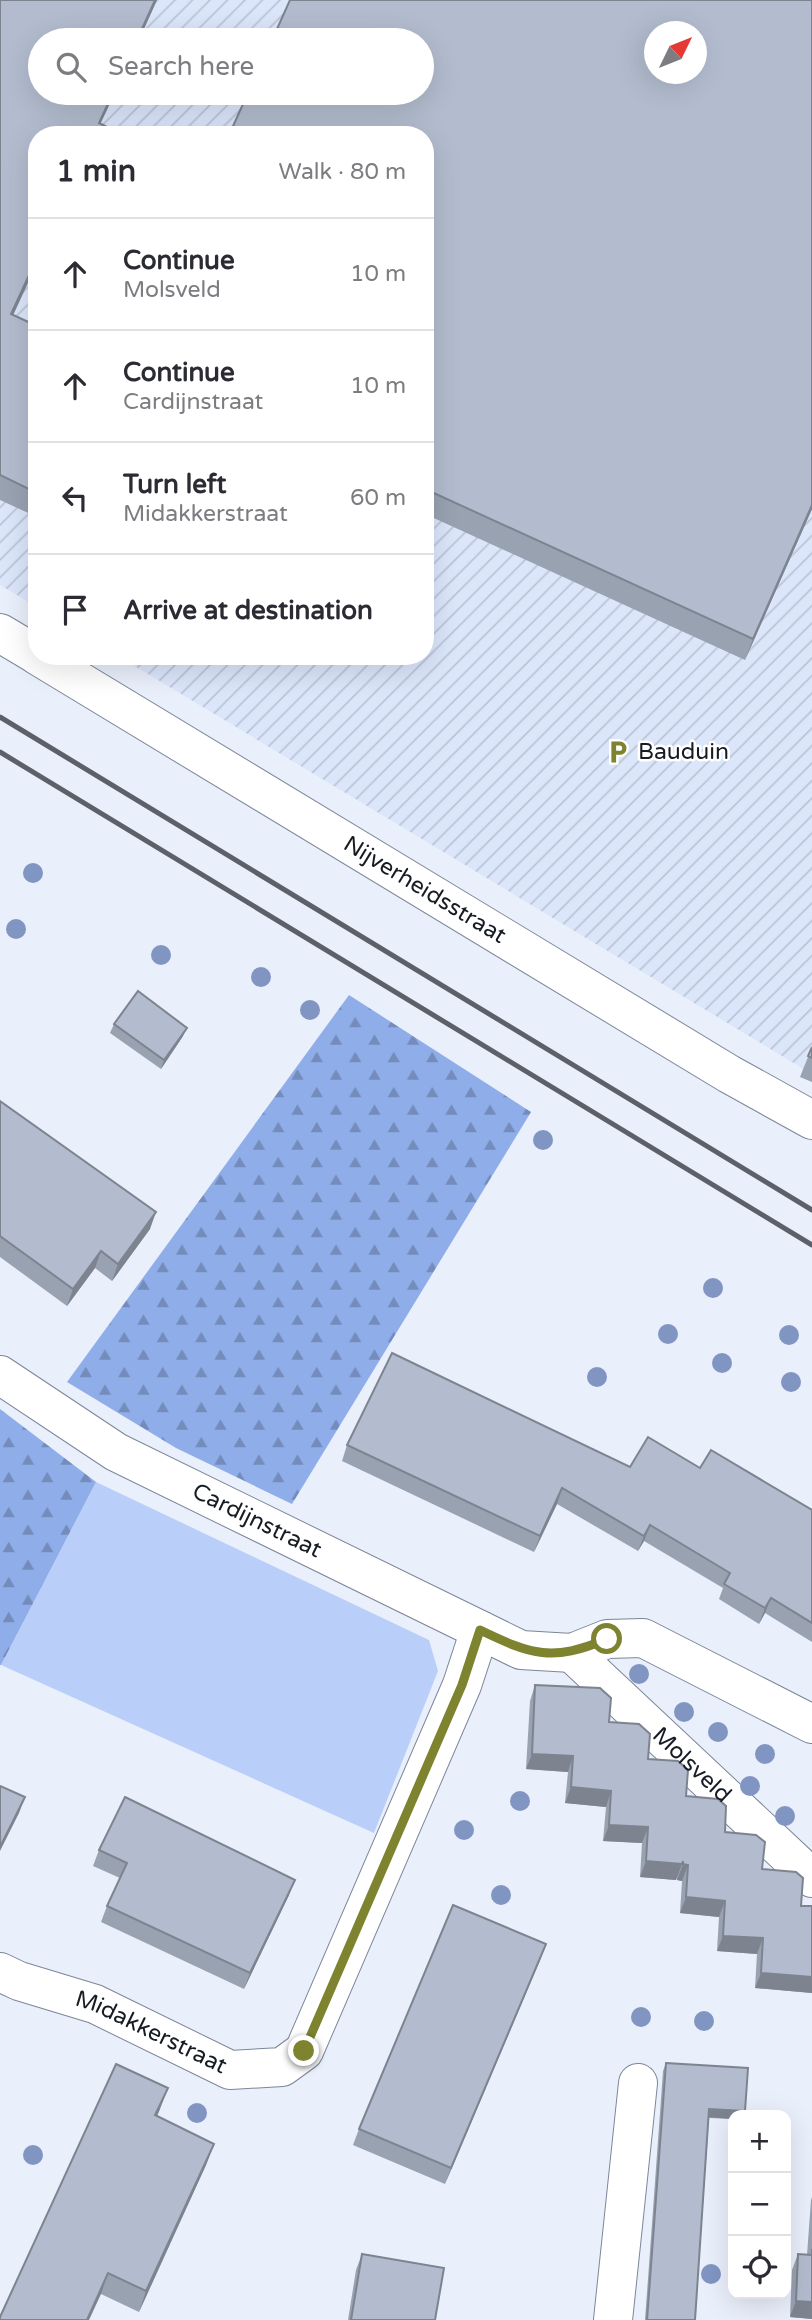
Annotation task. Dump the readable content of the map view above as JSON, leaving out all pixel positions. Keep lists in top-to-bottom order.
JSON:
{
  "streets": {
    "street": [
      "Nijverheidsstraat",
      "Cardijnstraat",
      "Molsveld",
      "Midakkerstraat"
    ]
  },
  "crossings": [
    ["Cardijnstraat", "Molsveld"],
    ["Cardijnstraat", "Midakkerstraat"]
  ],
  "places": {
    "parking": ["Bauduin"]
  },
  "north": "top right",
  "page": {
    "search": "Search here",
    "heading": ["1 min", "Walk · 80 m"],
    "list": [
      ["Continue", "Molsveld", "10 m"],
      ["Continue", "Cardijnstraat", "10 m"],
      ["Turn left", "Midakkerstraat", "60 m"],
      "Arrive at destination"
    ],
    "map_buttons": ["+", "−"]
  }
}
